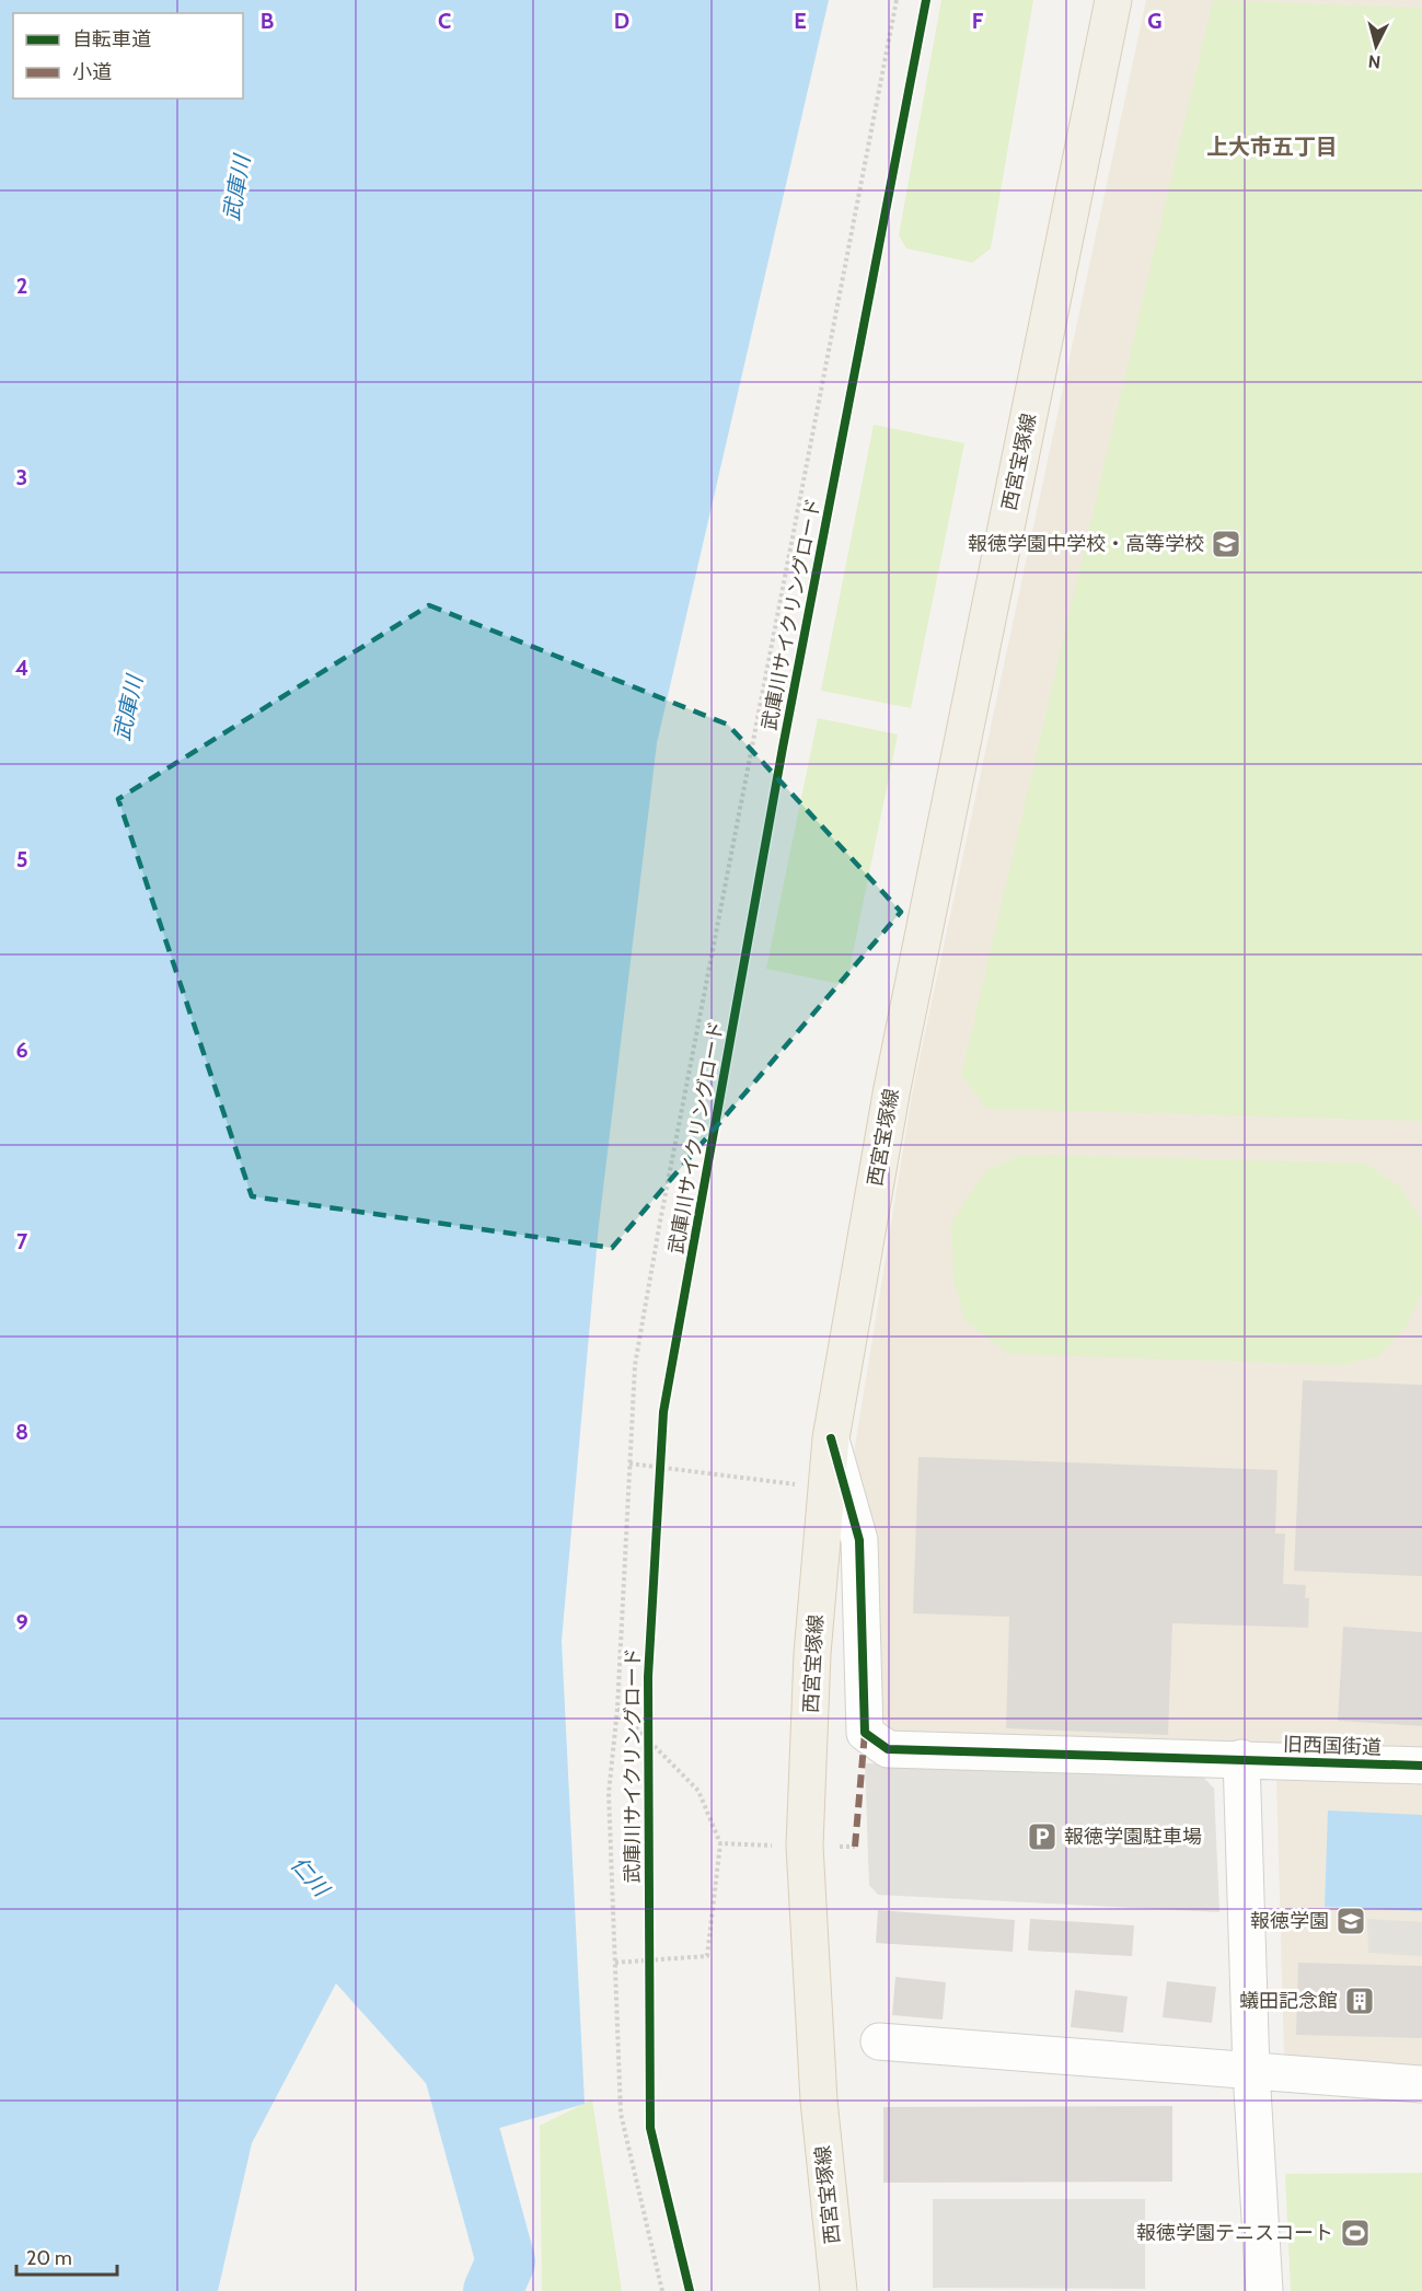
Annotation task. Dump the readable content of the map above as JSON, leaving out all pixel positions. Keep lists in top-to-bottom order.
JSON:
{
  "streets": {
    "main road": ["西宮宝塚線"],
    "street": ["旧西国街道"],
    "cycle path": ["武庫川サイクリングロード"]
  },
  "crossings": [
    ["西宮宝塚線", "旧西国街道"]
  ],
  "districts": ["上大市五丁目"],
  "water": ["武庫川", "仁川"],
  "places": {
    "school or university": ["報徳学園中学校・高等学校", "報徳学園"],
    "parking": ["報徳学園駐車場"],
    "building": ["蟻田記念館"],
    "sports": ["報徳学園テニスコート"]
  },
  "legend": ["自転車道", "小道"],
  "scale_bar": "20 m",
  "north": "bottom",
  "grid": {
    "columns": [
      "B",
      "C",
      "D",
      "E",
      "F",
      "G"
    ],
    "rows": [
      "2",
      "3",
      "4",
      "5",
      "6",
      "7",
      "8",
      "9"
    ]
  }
}
